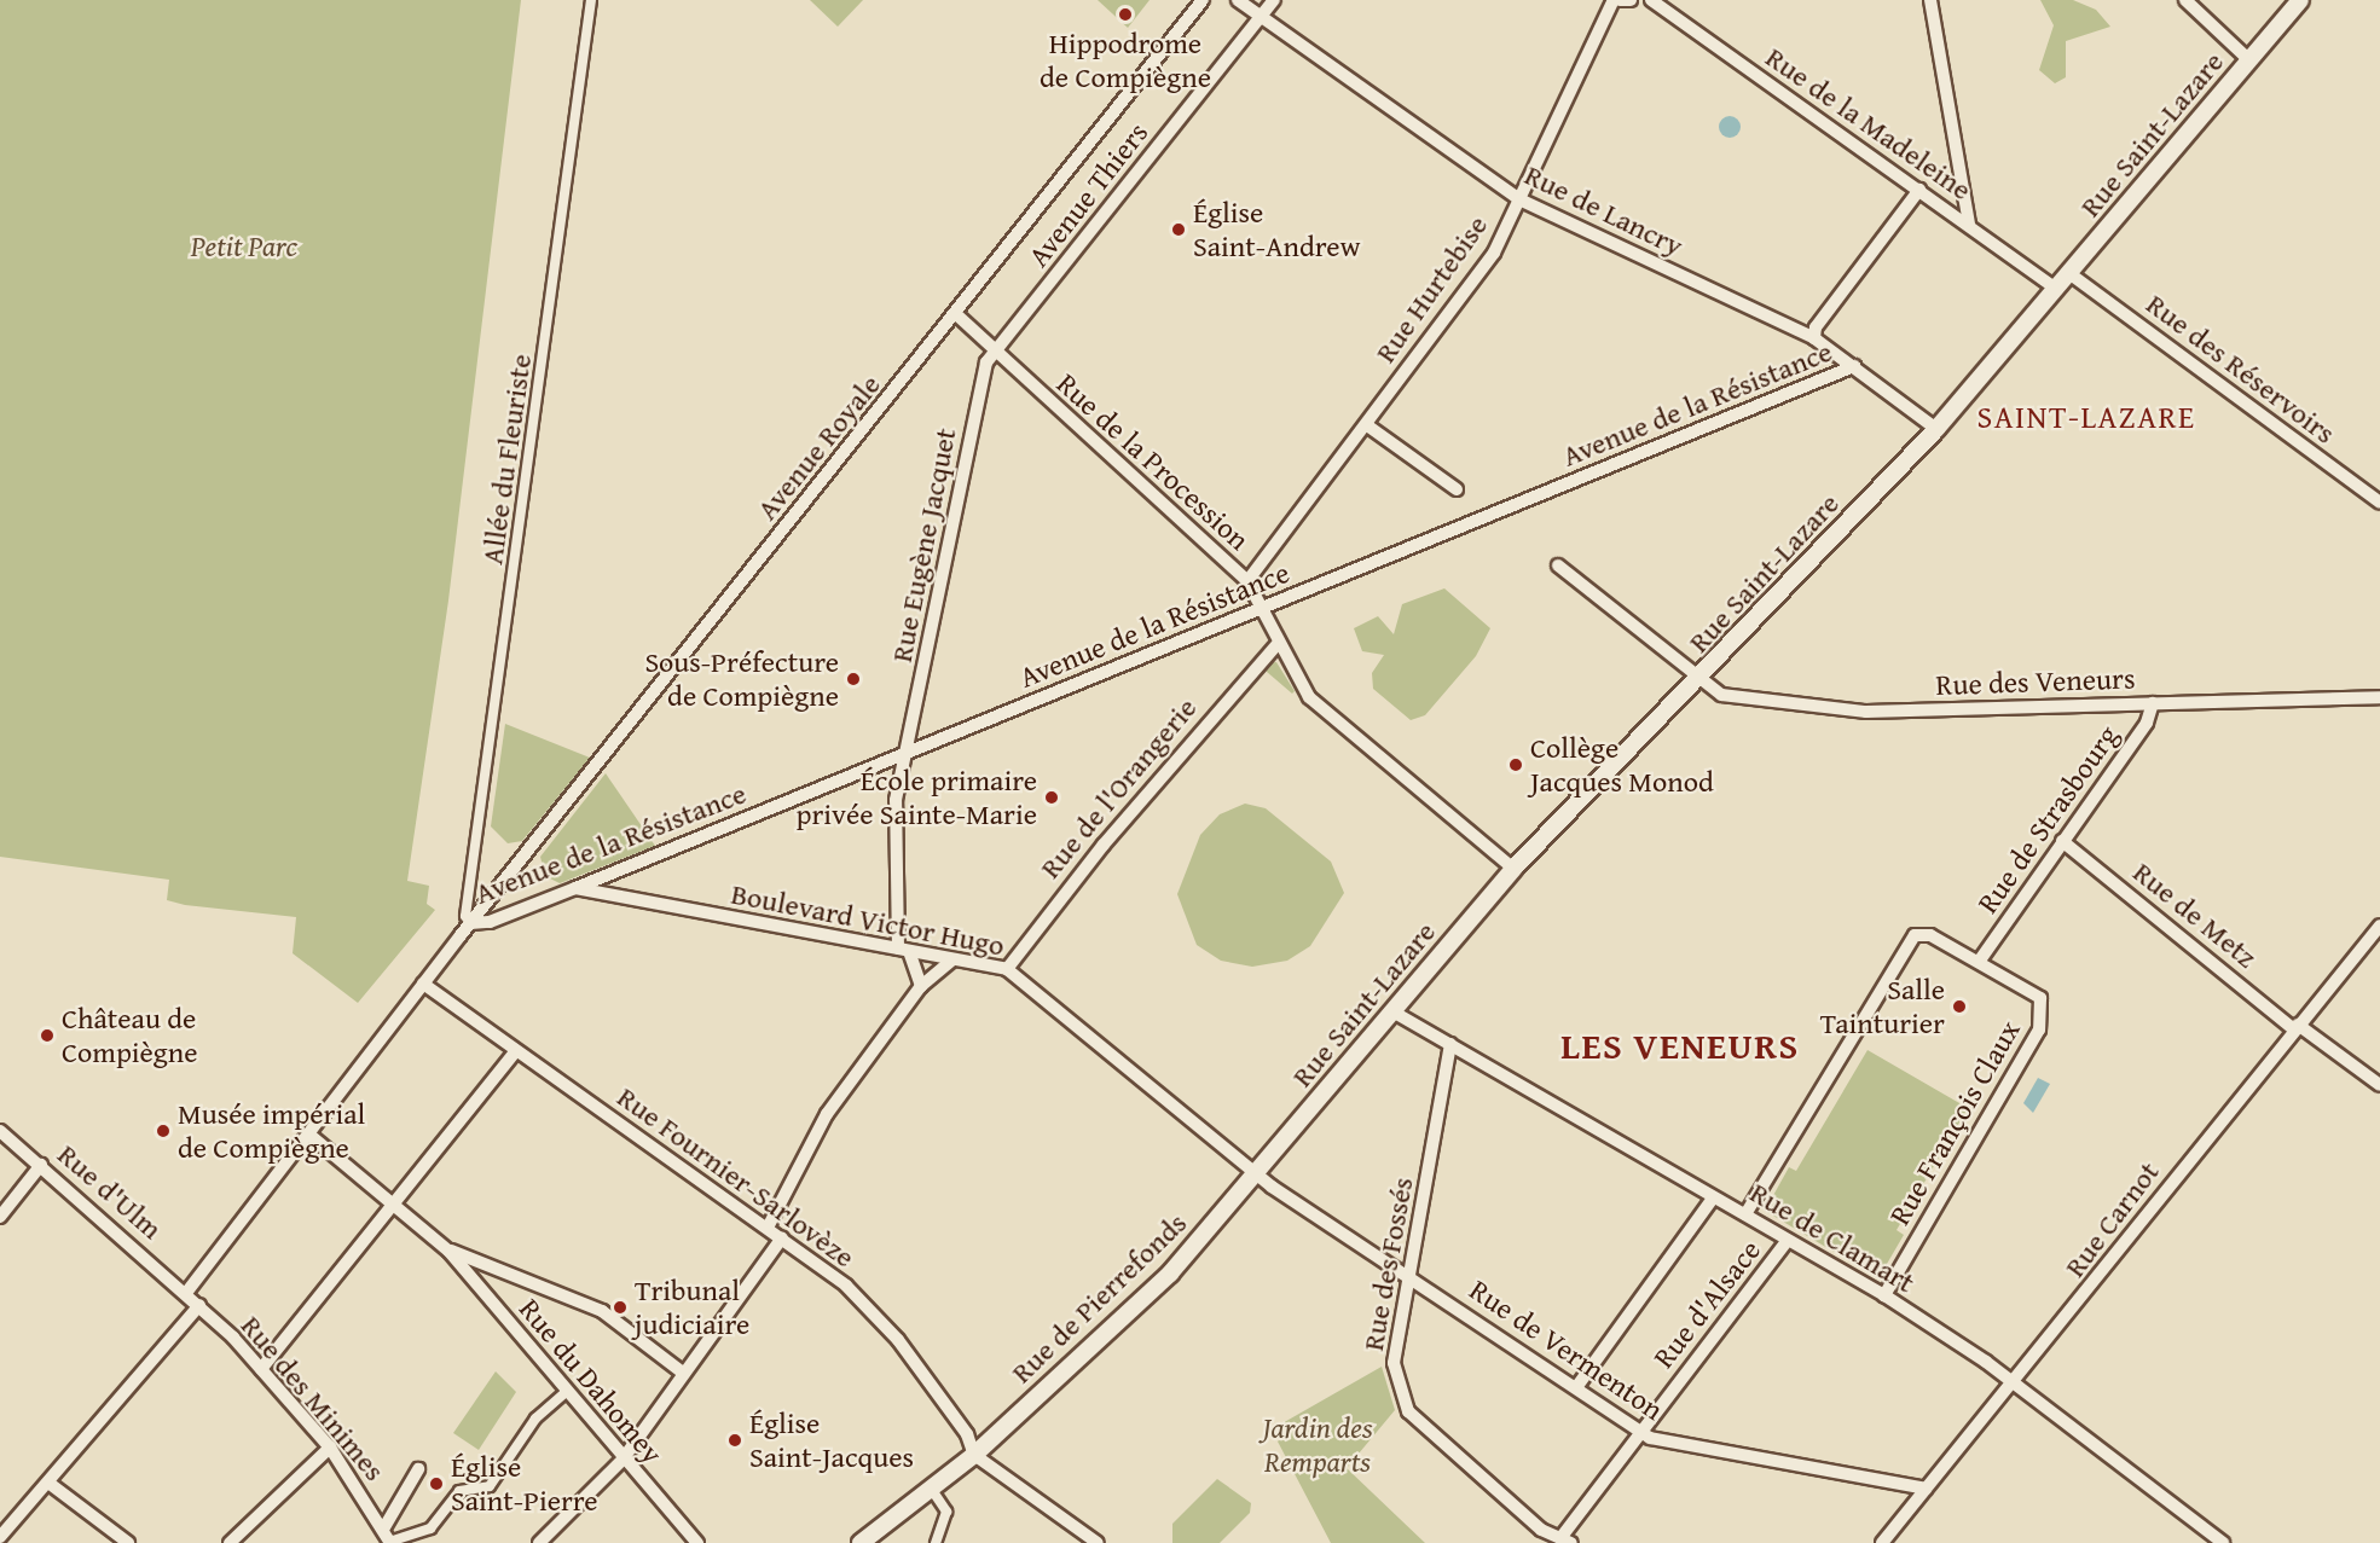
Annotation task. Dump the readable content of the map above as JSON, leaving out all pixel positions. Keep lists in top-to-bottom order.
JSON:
{
  "streets": {
    "main road": ["Rue Saint-Lazare", "Rue de Pierrefonds"],
    "street": [
      "Rue de la Madeleine",
      "Avenue Thiers",
      "Rue de Lancry",
      "Rue Hurtebise",
      "Rue des Réservoirs",
      "Avenue de la Résistance",
      "Avenue Royale",
      "Allée du Fleuriste",
      "Rue de la Procession",
      "Rue Eugène Jacquet",
      "Rue des Veneurs",
      "Rue de l'Orangerie",
      "Rue de Strasbourg",
      "Rue de Metz",
      "Boulevard Victor Hugo",
      "Rue François Claux",
      "Rue Fournier-Sarlovèze",
      "Rue d'Ulm",
      "Rue Carnot",
      "Rue de Clamart",
      "Rue des Fossés",
      "Rue d'Alsace",
      "Rue de Vermenton",
      "Rue du Dahomey",
      "Rue des Minimes"
    ]
  },
  "crossings": [
    ["Rue de la Madeleine", "Rue Saint-Lazare"],
    ["Rue Saint-Lazare", "Rue de Lancry"],
    ["Rue Saint-Lazare", "Rue des Réservoirs"],
    ["Rue Saint-Lazare", "Rue de la Procession"],
    ["Rue Saint-Lazare", "Rue des Veneurs"],
    ["Rue Saint-Lazare", "Boulevard Victor Hugo"],
    ["Rue Saint-Lazare", "Rue de Clamart"],
    ["Rue Saint-Lazare", "Rue de Pierrefonds"],
    ["Rue Saint-Lazare", "Rue de Vermenton"],
    ["Avenue Thiers", "Rue de Lancry"],
    ["Avenue Thiers", "Rue de la Procession"],
    ["Avenue Thiers", "Rue Eugène Jacquet"],
    ["Rue de Lancry", "Rue Hurtebise"],
    ["Rue de Lancry", "Avenue de la Résistance"],
    ["Rue Hurtebise", "Rue de la Procession"],
    ["Avenue de la Résistance", "Avenue Royale"],
    ["Avenue de la Résistance", "Allée du Fleuriste"],
    ["Avenue de la Résistance", "Rue de la Procession"],
    ["Avenue de la Résistance", "Rue Eugène Jacquet"],
    ["Avenue de la Résistance", "Boulevard Victor Hugo"],
    ["Avenue Royale", "Allée du Fleuriste"],
    ["Avenue Royale", "Rue de la Procession"],
    ["Avenue Royale", "Rue Fournier-Sarlovèze"],
    ["Avenue Royale", "Rue d'Ulm"],
    ["Avenue Royale", "Rue des Minimes"],
    ["Rue de la Procession", "Rue Eugène Jacquet"],
    ["Rue de la Procession", "Rue de l'Orangerie"],
    ["Rue Eugène Jacquet", "Boulevard Victor Hugo"],
    ["Rue des Veneurs", "Rue de Strasbourg"],
    ["Rue de l'Orangerie", "Boulevard Victor Hugo"],
    ["Rue de Strasbourg", "Rue de Metz"],
    ["Rue de Strasbourg", "Rue François Claux"],
    ["Rue de Metz", "Rue Carnot"],
    ["Boulevard Victor Hugo", "Rue de Pierrefonds"],
    ["Boulevard Victor Hugo", "Rue de Vermenton"],
    ["Rue François Claux", "Rue de Clamart"],
    ["Rue Fournier-Sarlovèze", "Rue de Pierrefonds"],
    ["Rue d'Ulm", "Rue des Minimes"],
    ["Rue Carnot", "Rue de Clamart"],
    ["Rue Carnot", "Rue de Vermenton"],
    ["Rue de Clamart", "Rue des Fossés"],
    ["Rue de Clamart", "Rue d'Alsace"],
    ["Rue des Fossés", "Rue d'Alsace"],
    ["Rue des Fossés", "Rue de Vermenton"],
    ["Rue de Pierrefonds", "Rue de Vermenton"],
    ["Rue d'Alsace", "Rue de Vermenton"]
  ],
  "districts": ["SAINT-LAZARE", "LES VENEURS"],
  "parks": ["Petit Parc", "Jardin des Remparts"],
  "places": [
    "Hippodrome de Compiègne",
    "Église Saint-Andrew",
    "Sous-Préfecture de Compiègne",
    "Collège Jacques Monod",
    "École primaire privée Sainte-Marie",
    "Salle Tainturier",
    "Château de Compiègne",
    "Musée impérial de Compiègne",
    "Tribunal judiciaire",
    "Église Saint-Jacques",
    "Église Saint-Pierre"
  ]
}
